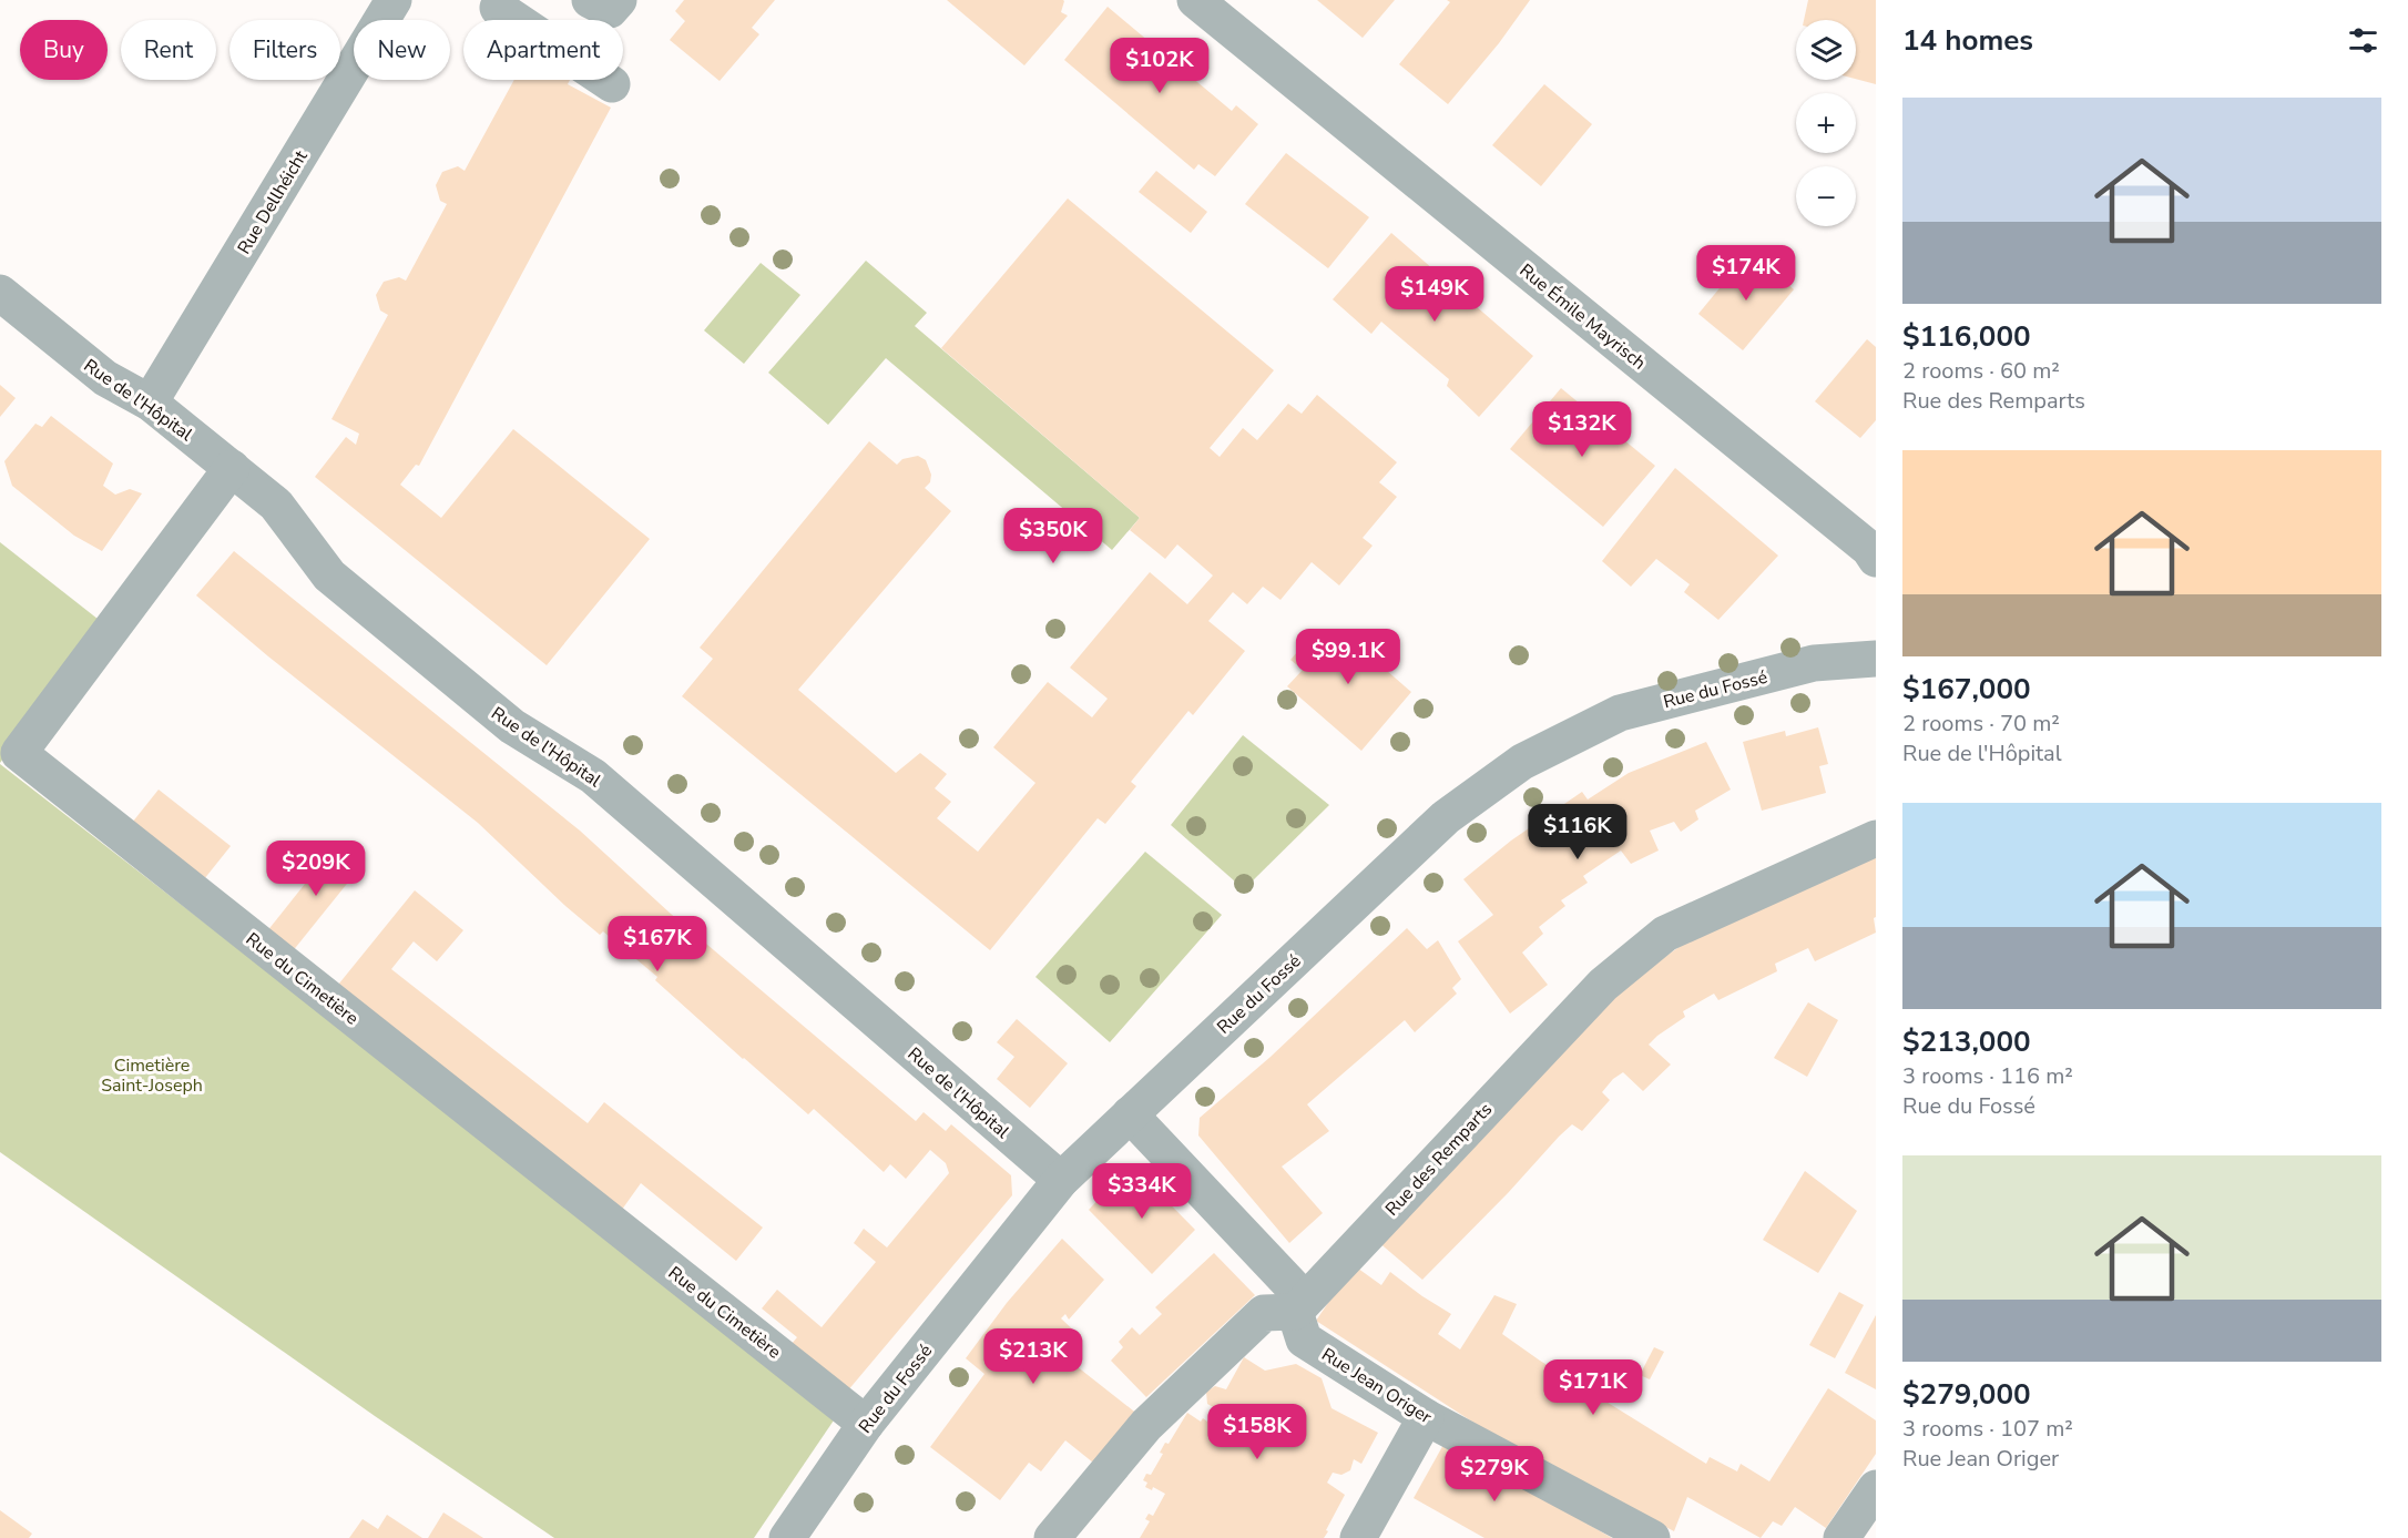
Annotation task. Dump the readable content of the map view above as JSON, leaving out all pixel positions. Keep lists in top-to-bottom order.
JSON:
{
  "streets": {
    "street": [
      "Rue Dellhéicht",
      "Rue Émile Mayrisch",
      "Rue de l'Hôpital",
      "Rue du Fossé",
      "Rue du Cimetière",
      "Rue des Remparts",
      "Rue Jean Origer"
    ]
  },
  "crossings": [
    ["Rue Dellhéicht", "Rue de l'Hôpital"],
    ["Rue de l'Hôpital", "Rue du Fossé"],
    ["Rue de l'Hôpital", "Rue du Cimetière"],
    ["Rue du Fossé", "Rue du Cimetière"],
    ["Rue du Fossé", "Rue Jean Origer"],
    ["Rue des Remparts", "Rue Jean Origer"]
  ],
  "parks": ["Cimetière Saint-Joseph"],
  "page": {
    "heading": "14 homes",
    "map_buttons": ["+", "−"],
    "chip": [
      "Buy",
      "Rent",
      "Filters",
      "New",
      "Apartment"
    ],
    "price": [
      "$102K",
      "$174K",
      "$149K",
      "$132K",
      "$350K",
      "$99.1K",
      "$116K",
      "$209K",
      "$167K",
      "$334K",
      "$213K",
      "$171K",
      "$158K",
      "$279K"
    ],
    "list": [
      {
        "name": "$116,000",
        "note": "2 rooms · 60 m² · Rue des Remparts"
      },
      {
        "name": "$167,000",
        "note": "2 rooms · 70 m² · Rue de l'Hôpital"
      },
      {
        "name": "$213,000",
        "note": "3 rooms · 116 m² · Rue du Fossé"
      },
      {
        "name": "$279,000",
        "note": "3 rooms · 107 m² · Rue Jean Origer"
      }
    ]
  }
}
